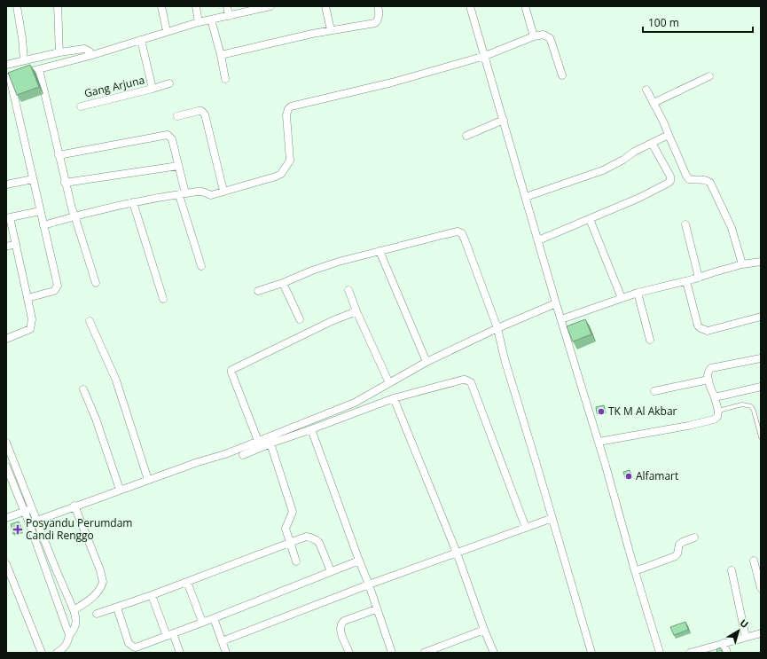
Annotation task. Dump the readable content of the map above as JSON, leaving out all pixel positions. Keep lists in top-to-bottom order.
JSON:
{
  "streets": {
    "street": ["Gang Arjuna"]
  },
  "places": {
    "other": ["TK M Al Akbar", "Alfamart"],
    "health": ["Posyandu Perumdam Candi Renggo"]
  },
  "scale_bar": "100 m",
  "north": "top right"
}
